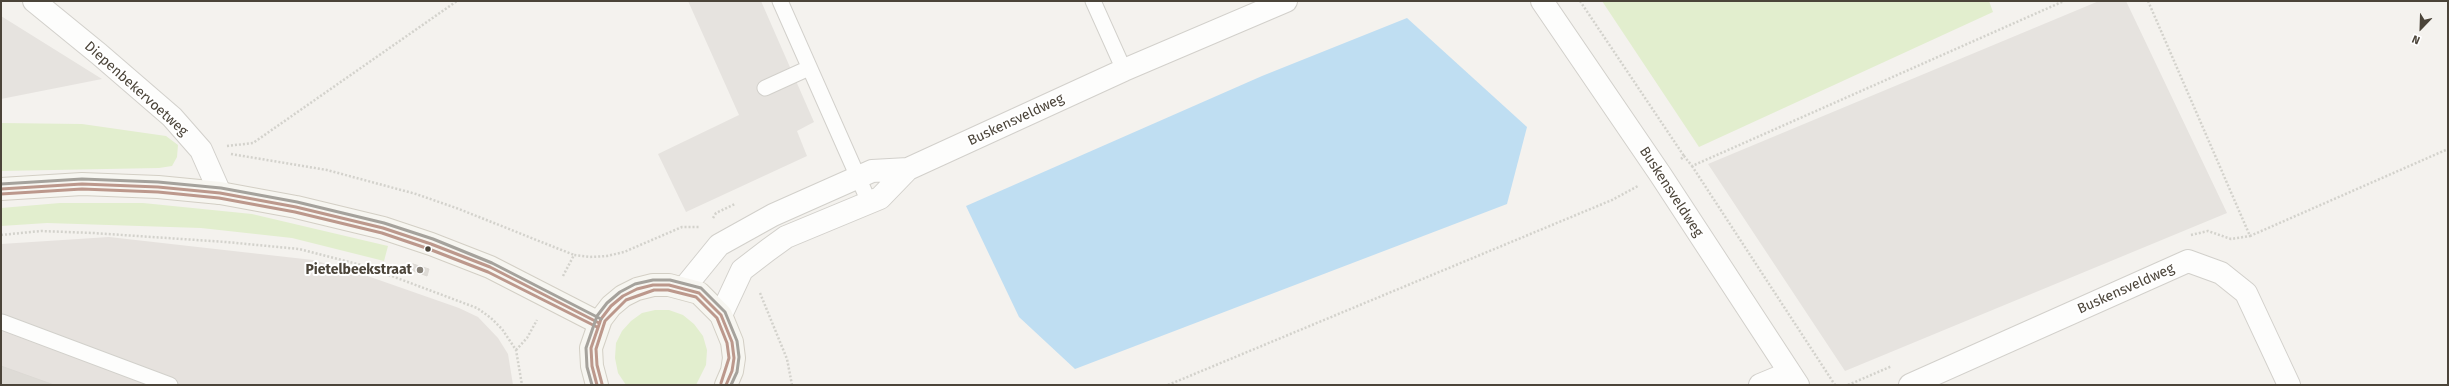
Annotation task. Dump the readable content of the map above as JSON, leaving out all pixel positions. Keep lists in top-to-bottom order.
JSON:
{
  "streets": {
    "street": ["Diepenbekervoetweg", "Buskensveldweg"]
  },
  "places": ["Pietelbeekstraat"],
  "north": "bottom left"
}
